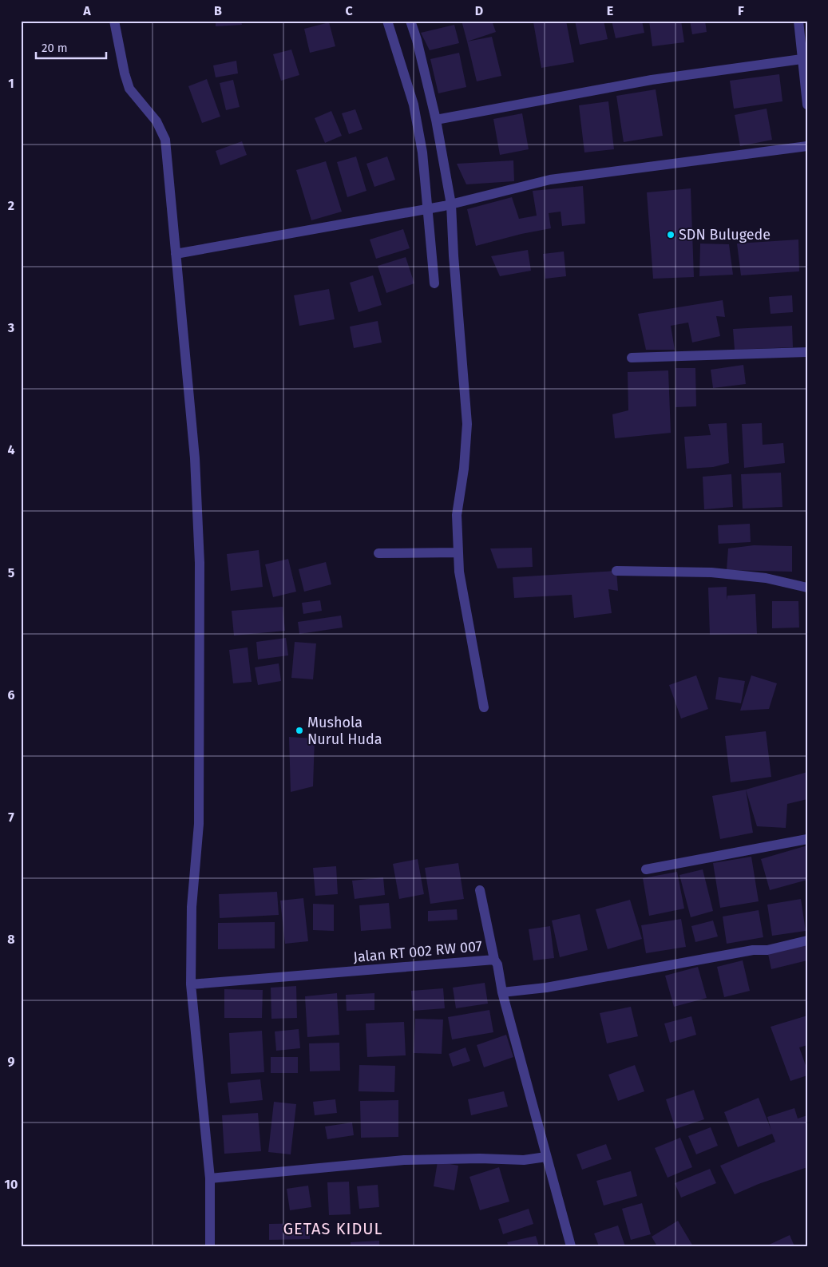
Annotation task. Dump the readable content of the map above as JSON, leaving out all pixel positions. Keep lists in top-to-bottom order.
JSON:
{
  "streets": {
    "street": ["Jalan RT 002 RW 007"]
  },
  "districts": ["GETAS KIDUL"],
  "places": ["SDN Bulugede", "Mushola Nurul Huda"],
  "scale_bar": "20 m",
  "grid": {
    "columns": [
      "A",
      "B",
      "C",
      "D",
      "E",
      "F"
    ],
    "rows": [
      "1",
      "2",
      "3",
      "4",
      "5",
      "6",
      "7",
      "8",
      "9",
      "10"
    ]
  }
}
